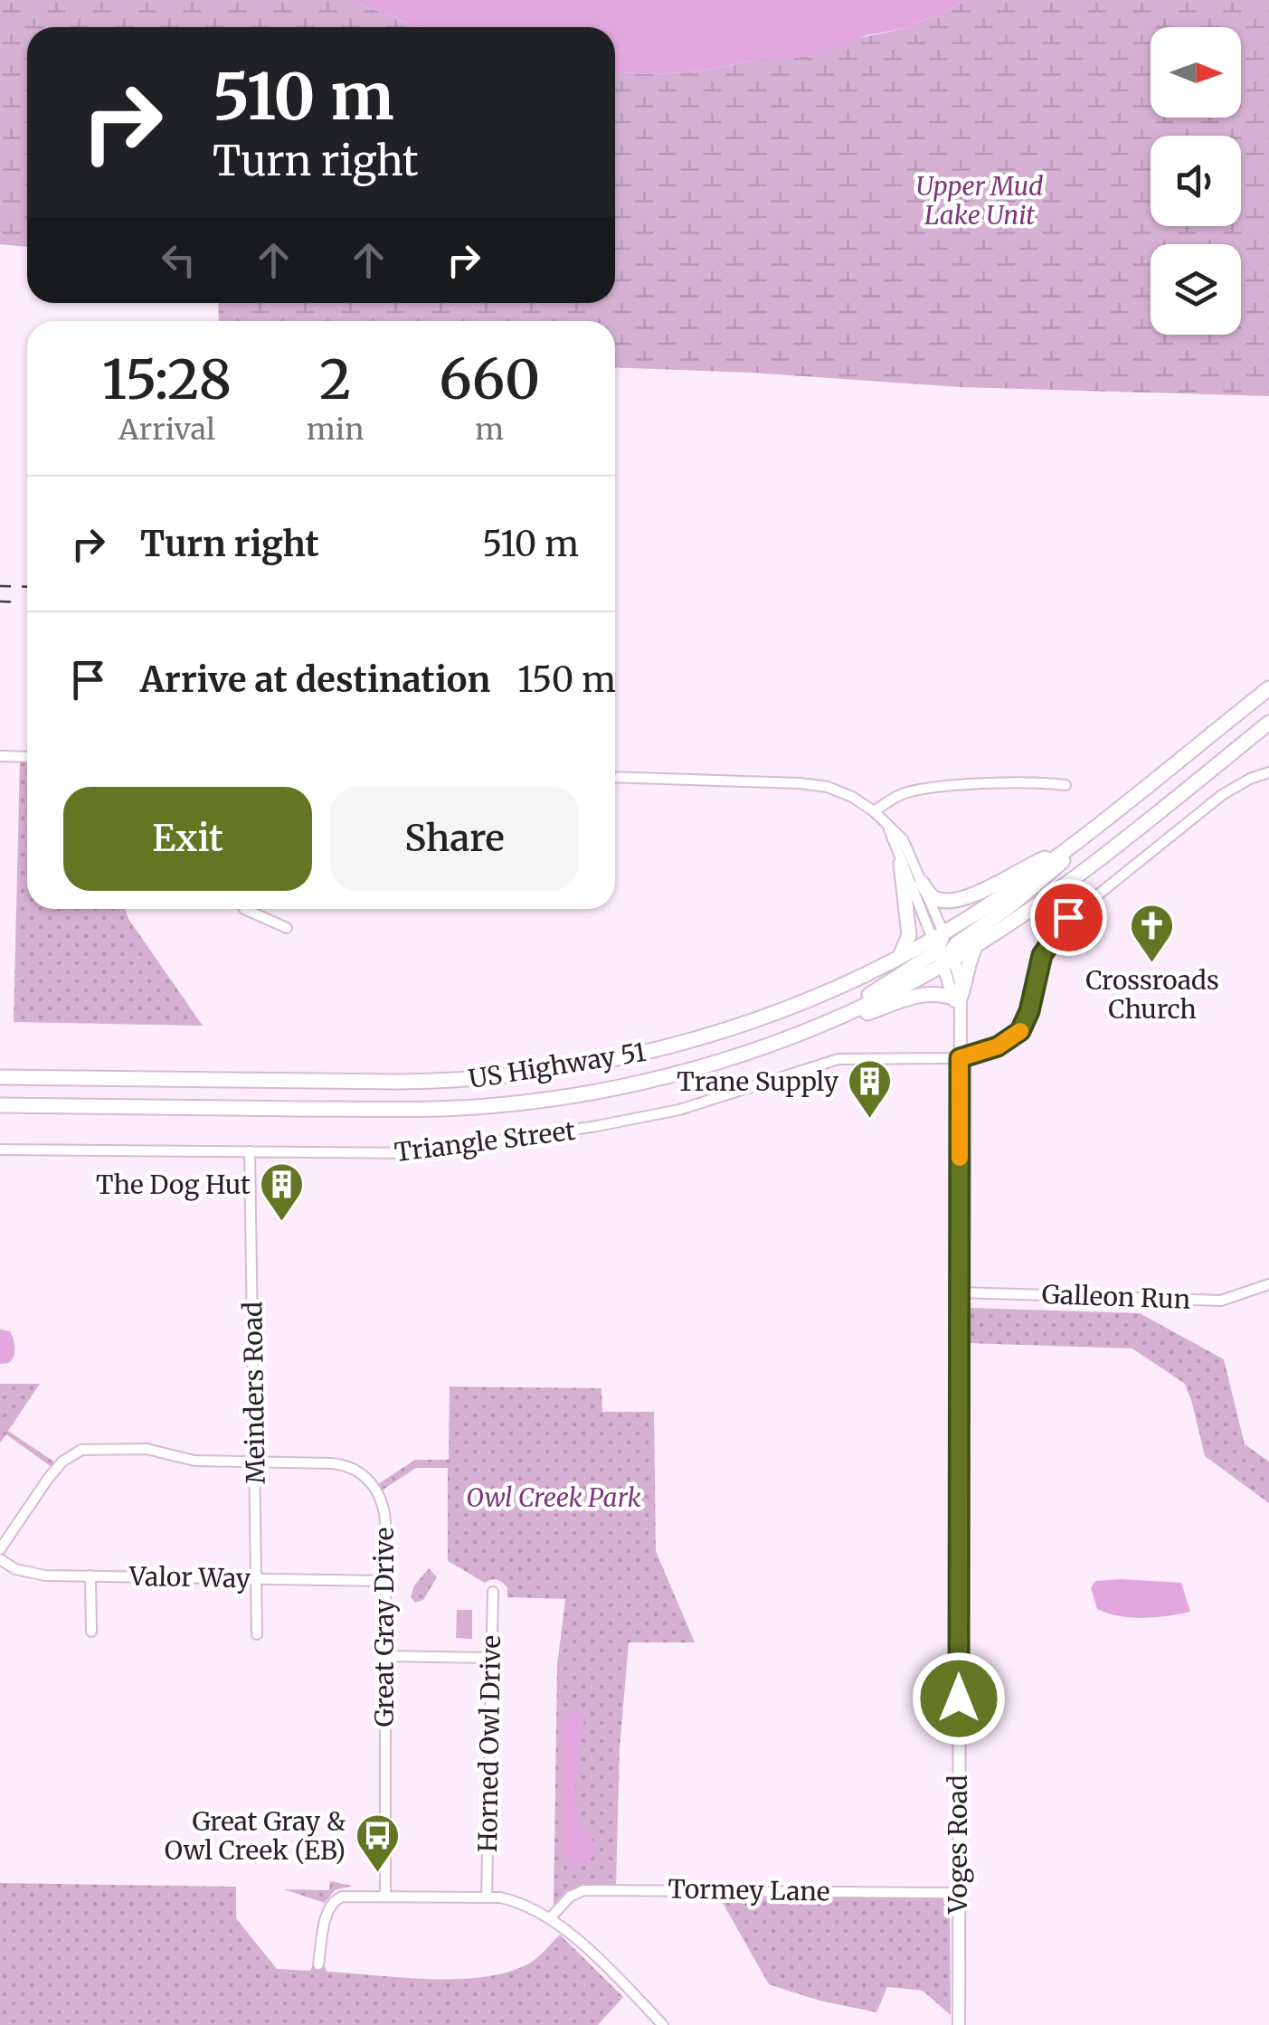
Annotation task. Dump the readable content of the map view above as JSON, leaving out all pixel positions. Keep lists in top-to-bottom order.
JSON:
{
  "streets": {
    "main road": ["US Highway 51"],
    "street": [
      "Triangle Street",
      "Galleon Run",
      "Meinders Road",
      "Valor Way",
      "Great Gray Drive",
      "Horned Owl Drive",
      "Voges Road",
      "Tormey Lane"
    ]
  },
  "crossings": [
    ["US Highway 51", "Voges Road"],
    ["Triangle Street", "Meinders Road"],
    ["Triangle Street", "Voges Road"],
    ["Galleon Run", "Voges Road"],
    ["Meinders Road", "Valor Way"],
    ["Meinders Road", "Great Gray Drive"],
    ["Valor Way", "Great Gray Drive"],
    ["Voges Road", "Tormey Lane"]
  ],
  "parks": ["Upper Mud Lake Unit", "Owl Creek Park"],
  "places": {
    "church": ["Crossroads Church"],
    "building": ["Trane Supply", "The Dog Hut"],
    "bus stop": ["Great Gray & Owl Creek (EB)"]
  },
  "north": "right",
  "page": {
    "turn": ["510 m", "Turn right"],
    "eta": [
      "15:28",
      "Arrival",
      "2",
      "min",
      "660",
      "m"
    ],
    "list": [
      {
        "name": "Turn right",
        "value": "510 m"
      },
      {
        "name": "Arrive at destination",
        "value": "150 m"
      }
    ],
    "buttons": ["Exit", "Share"]
  }
}
